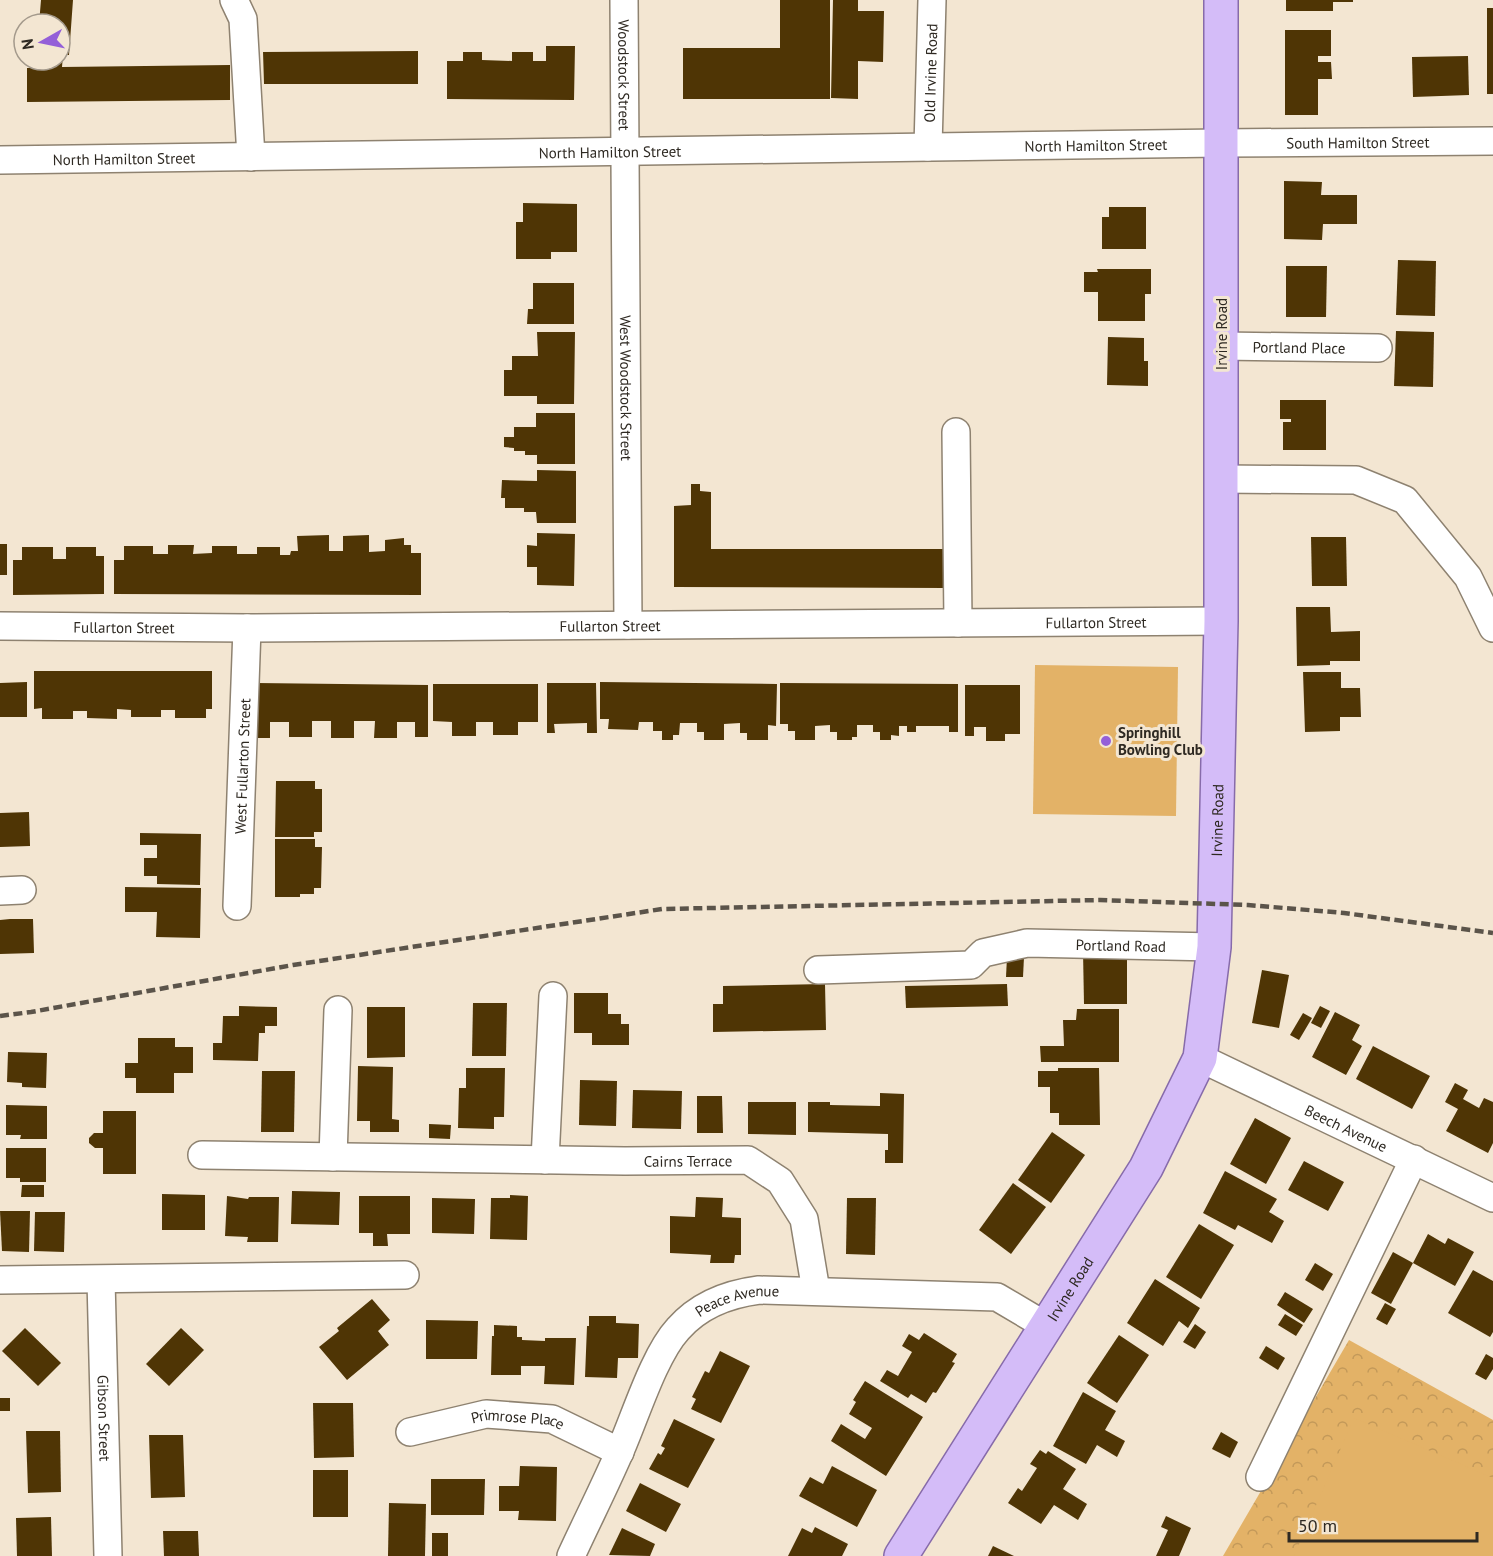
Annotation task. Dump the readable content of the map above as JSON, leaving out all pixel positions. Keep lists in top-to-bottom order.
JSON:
{
  "streets": {
    "main road": ["Irvine Road"],
    "street": [
      "Old Irvine Road",
      "Woodstock Street",
      "South Hamilton Street",
      "North Hamilton Street",
      "Portland Place",
      "West Woodstock Street",
      "Fullarton Street",
      "West Fullarton Street",
      "Portland Road",
      "Beech Avenue",
      "Cairns Terrace",
      "Peace Avenue",
      "Gibson Street",
      "Primrose Place"
    ]
  },
  "crossings": [
    ["Old Irvine Road", "North Hamilton Street"],
    ["Woodstock Street", "North Hamilton Street"],
    ["Woodstock Street", "West Woodstock Street"],
    ["South Hamilton Street", "North Hamilton Street"],
    ["South Hamilton Street", "Irvine Road"],
    ["North Hamilton Street", "Irvine Road"],
    ["North Hamilton Street", "West Woodstock Street"],
    ["Irvine Road", "Portland Place"],
    ["Irvine Road", "Fullarton Street"],
    ["Irvine Road", "Portland Road"],
    ["Irvine Road", "Beech Avenue"],
    ["Irvine Road", "Peace Avenue"],
    ["West Woodstock Street", "Fullarton Street"],
    ["Fullarton Street", "West Fullarton Street"],
    ["Cairns Terrace", "Peace Avenue"],
    ["Peace Avenue", "Primrose Place"]
  ],
  "places": ["Springhill Bowling Club"],
  "scale_bar": "50 m",
  "north": "left"
}
